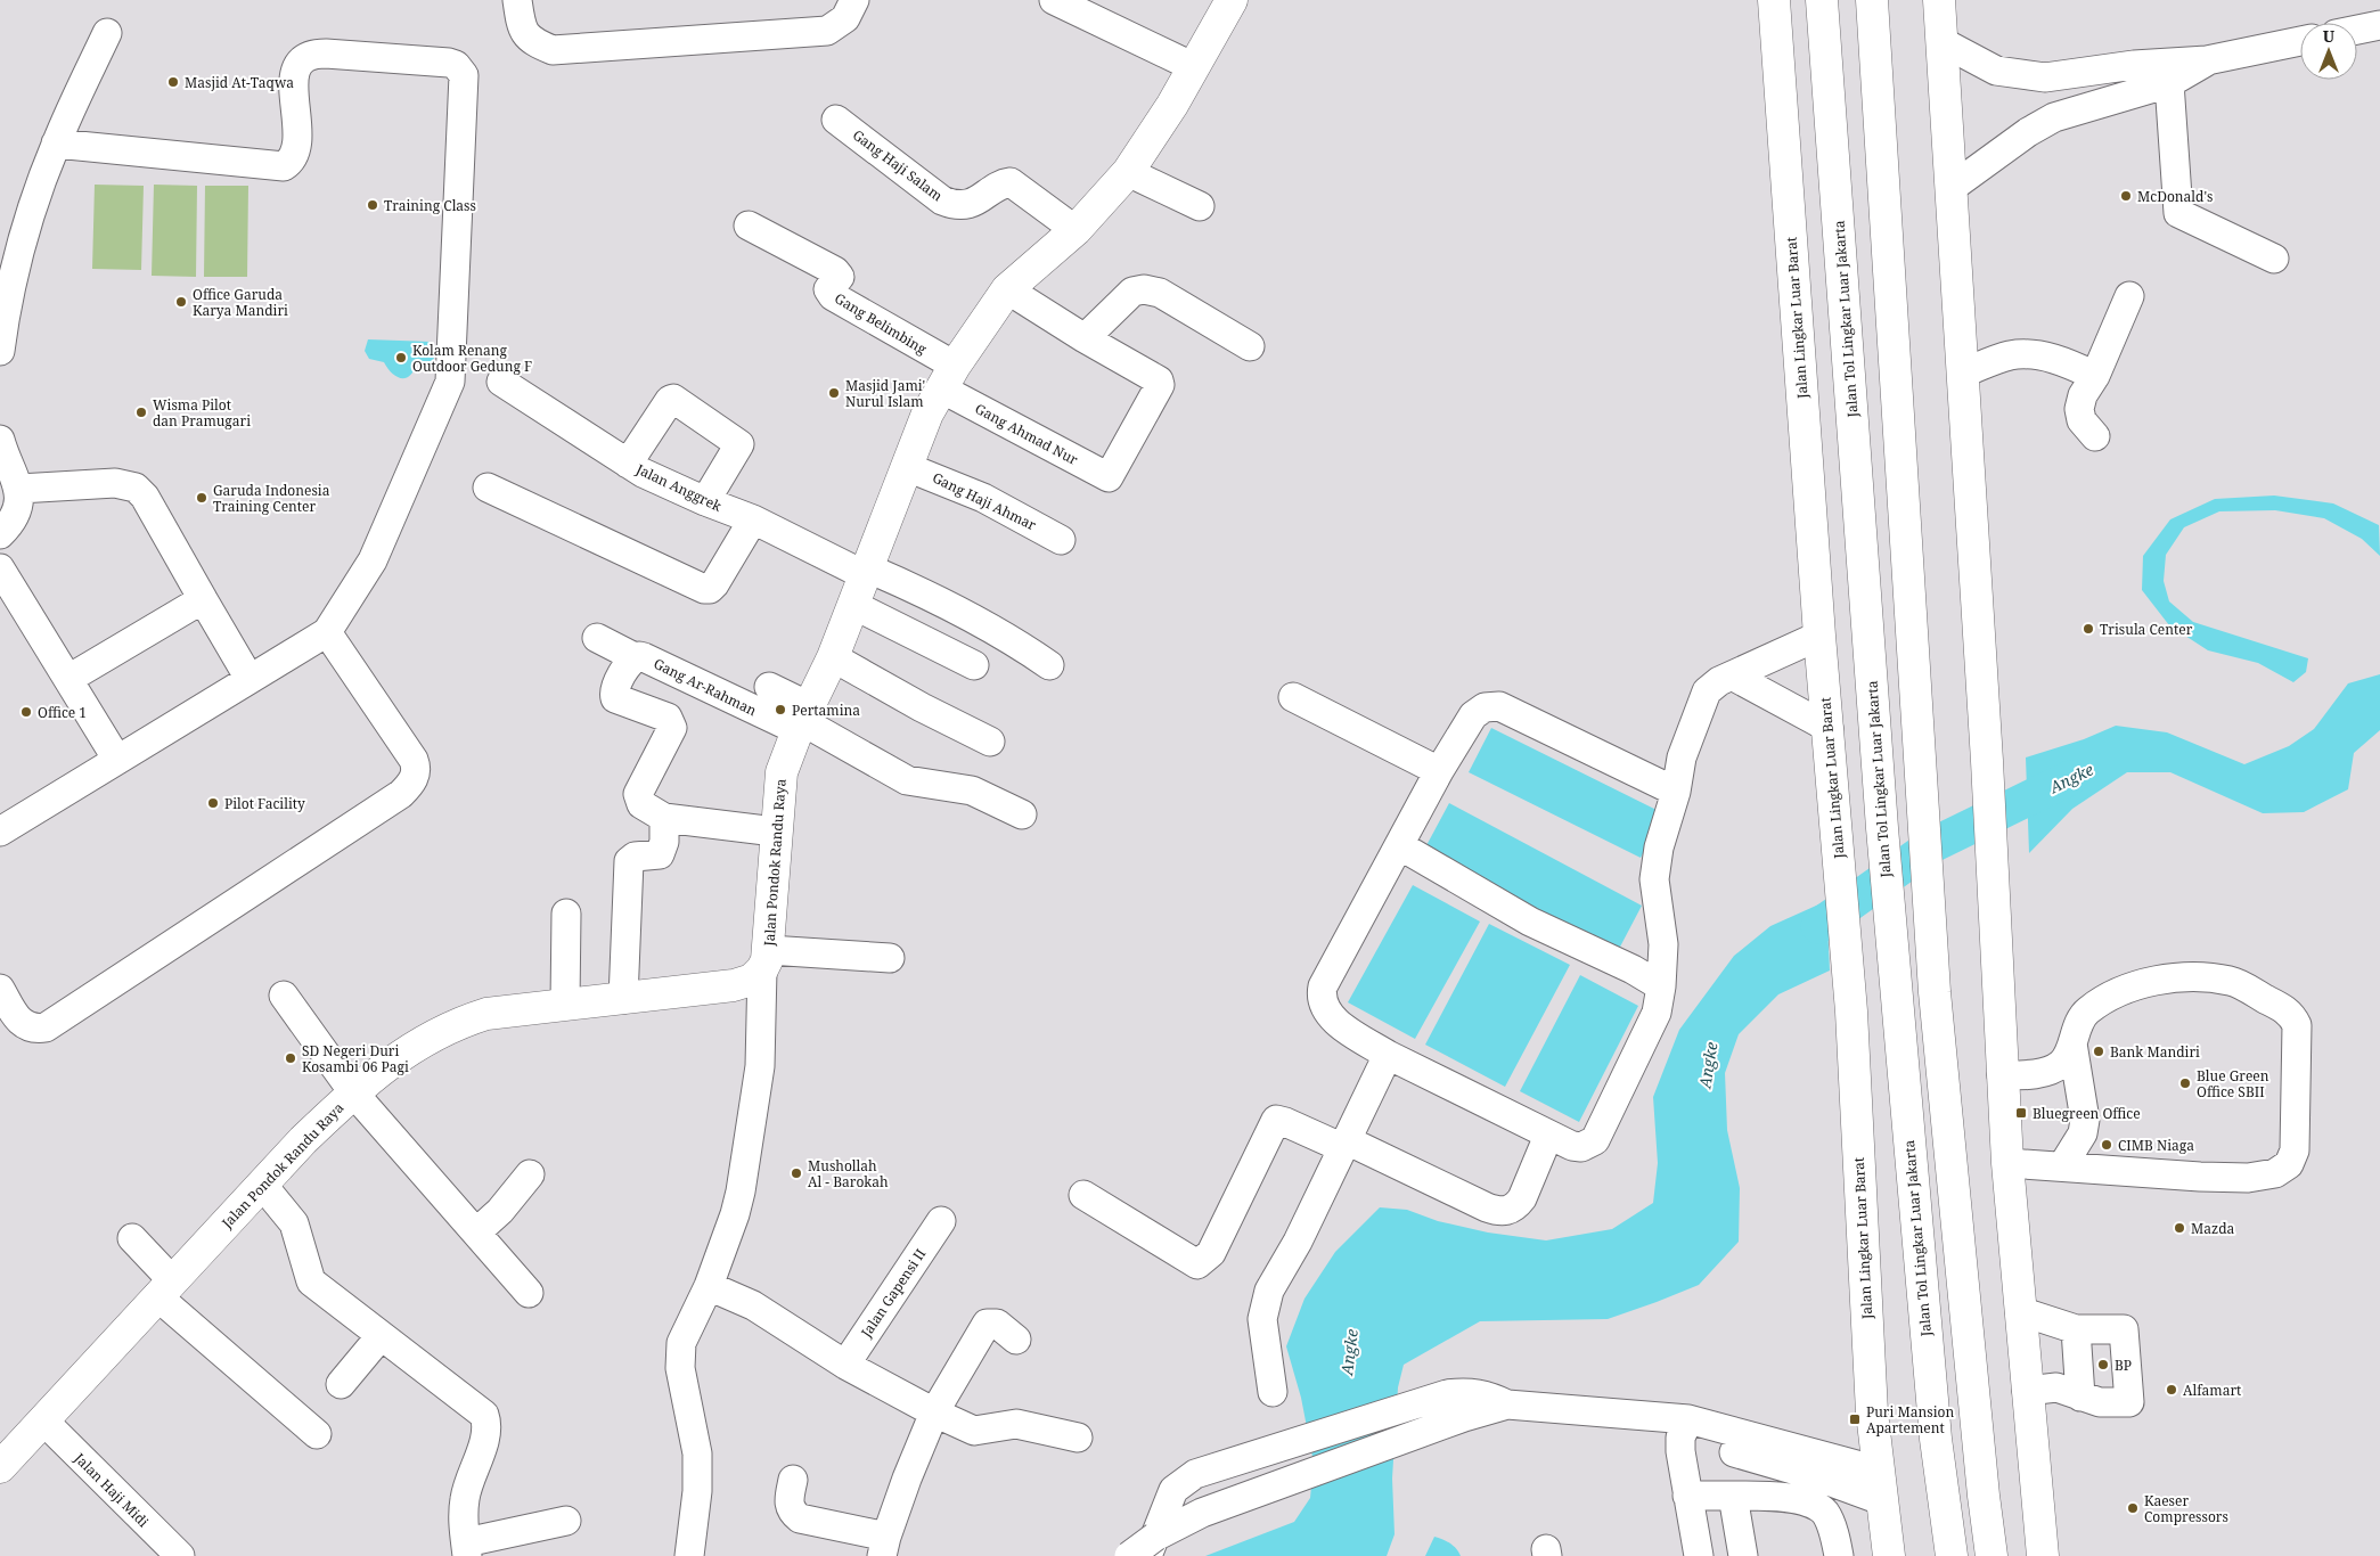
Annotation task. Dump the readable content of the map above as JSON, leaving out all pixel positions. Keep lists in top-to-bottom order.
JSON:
{
  "streets": {
    "main road": ["Jalan Lingkar Luar Barat", "Jalan Tol Lingkar Luar Jakarta", "Jalan Pondok Randu Raya"],
    "street": [
      "Gang Haji Salam",
      "Gang Belimbing",
      "Gang Ahmad Nur",
      "Jalan Anggrek",
      "Gang Haji Ahmar",
      "Gang Ar-Rahman",
      "Jalan Gapensi II",
      "Jalan Haji Midi"
    ]
  },
  "crossings": [
    ["Gang Haji Salam", "Jalan Pondok Randu Raya"],
    ["Gang Belimbing", "Gang Ahmad Nur"],
    ["Gang Belimbing", "Jalan Pondok Randu Raya"],
    ["Gang Ahmad Nur", "Jalan Pondok Randu Raya"],
    ["Jalan Anggrek", "Jalan Pondok Randu Raya"],
    ["Gang Haji Ahmar", "Jalan Pondok Randu Raya"],
    ["Gang Ar-Rahman", "Jalan Pondok Randu Raya"],
    ["Jalan Pondok Randu Raya", "Jalan Haji Midi"]
  ],
  "water": ["Angke"],
  "places": {
    "other": [
      "Masjid At-Taqwa",
      "McDonald's",
      "Training Class",
      "Office Garuda Karya Mandiri",
      "Kolam Renang Outdoor Gedung F",
      "Masjid Jami' Nurul Islam",
      "Wisma Pilot dan Pramugari",
      "Garuda Indonesia Training Center",
      "Trisula Center",
      "Pertamina",
      "Office 1",
      "Pilot Facility",
      "Bank Mandiri",
      "SD Negeri Duri Kosambi 06 Pagi",
      "Blue Green Office SBII",
      "CIMB Niaga",
      "Mushollah Al - Barokah",
      "Mazda",
      "BP",
      "Alfamart",
      "Kaeser Compressors"
    ],
    "transit": ["Bluegreen Office", "Puri Mansion Apartement"]
  },
  "north": "top"
}
